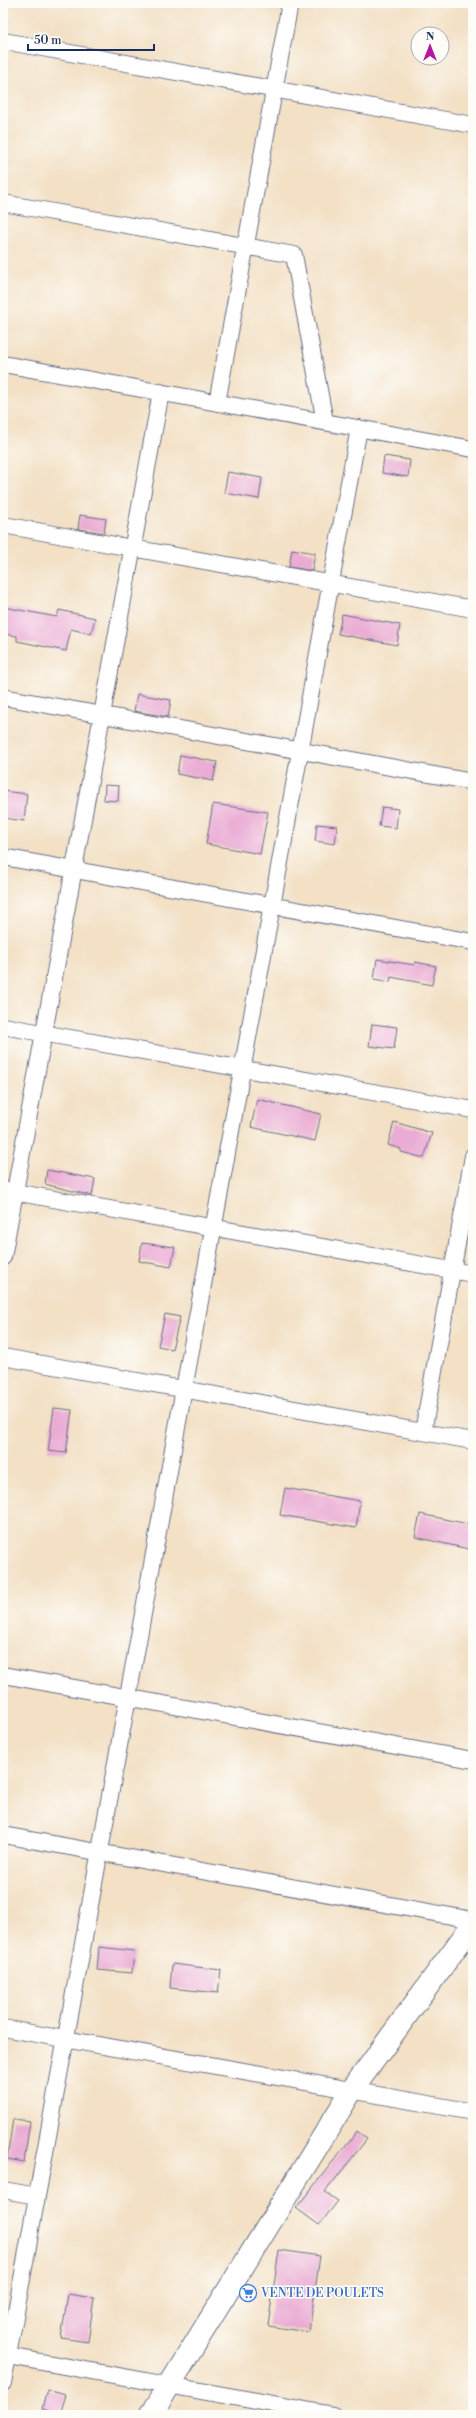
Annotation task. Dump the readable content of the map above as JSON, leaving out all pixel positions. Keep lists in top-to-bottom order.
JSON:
{
  "places": {
    "supermarket": ["VENTE DE POULETS"]
  },
  "scale_bar": "50 m",
  "north": "top"
}
